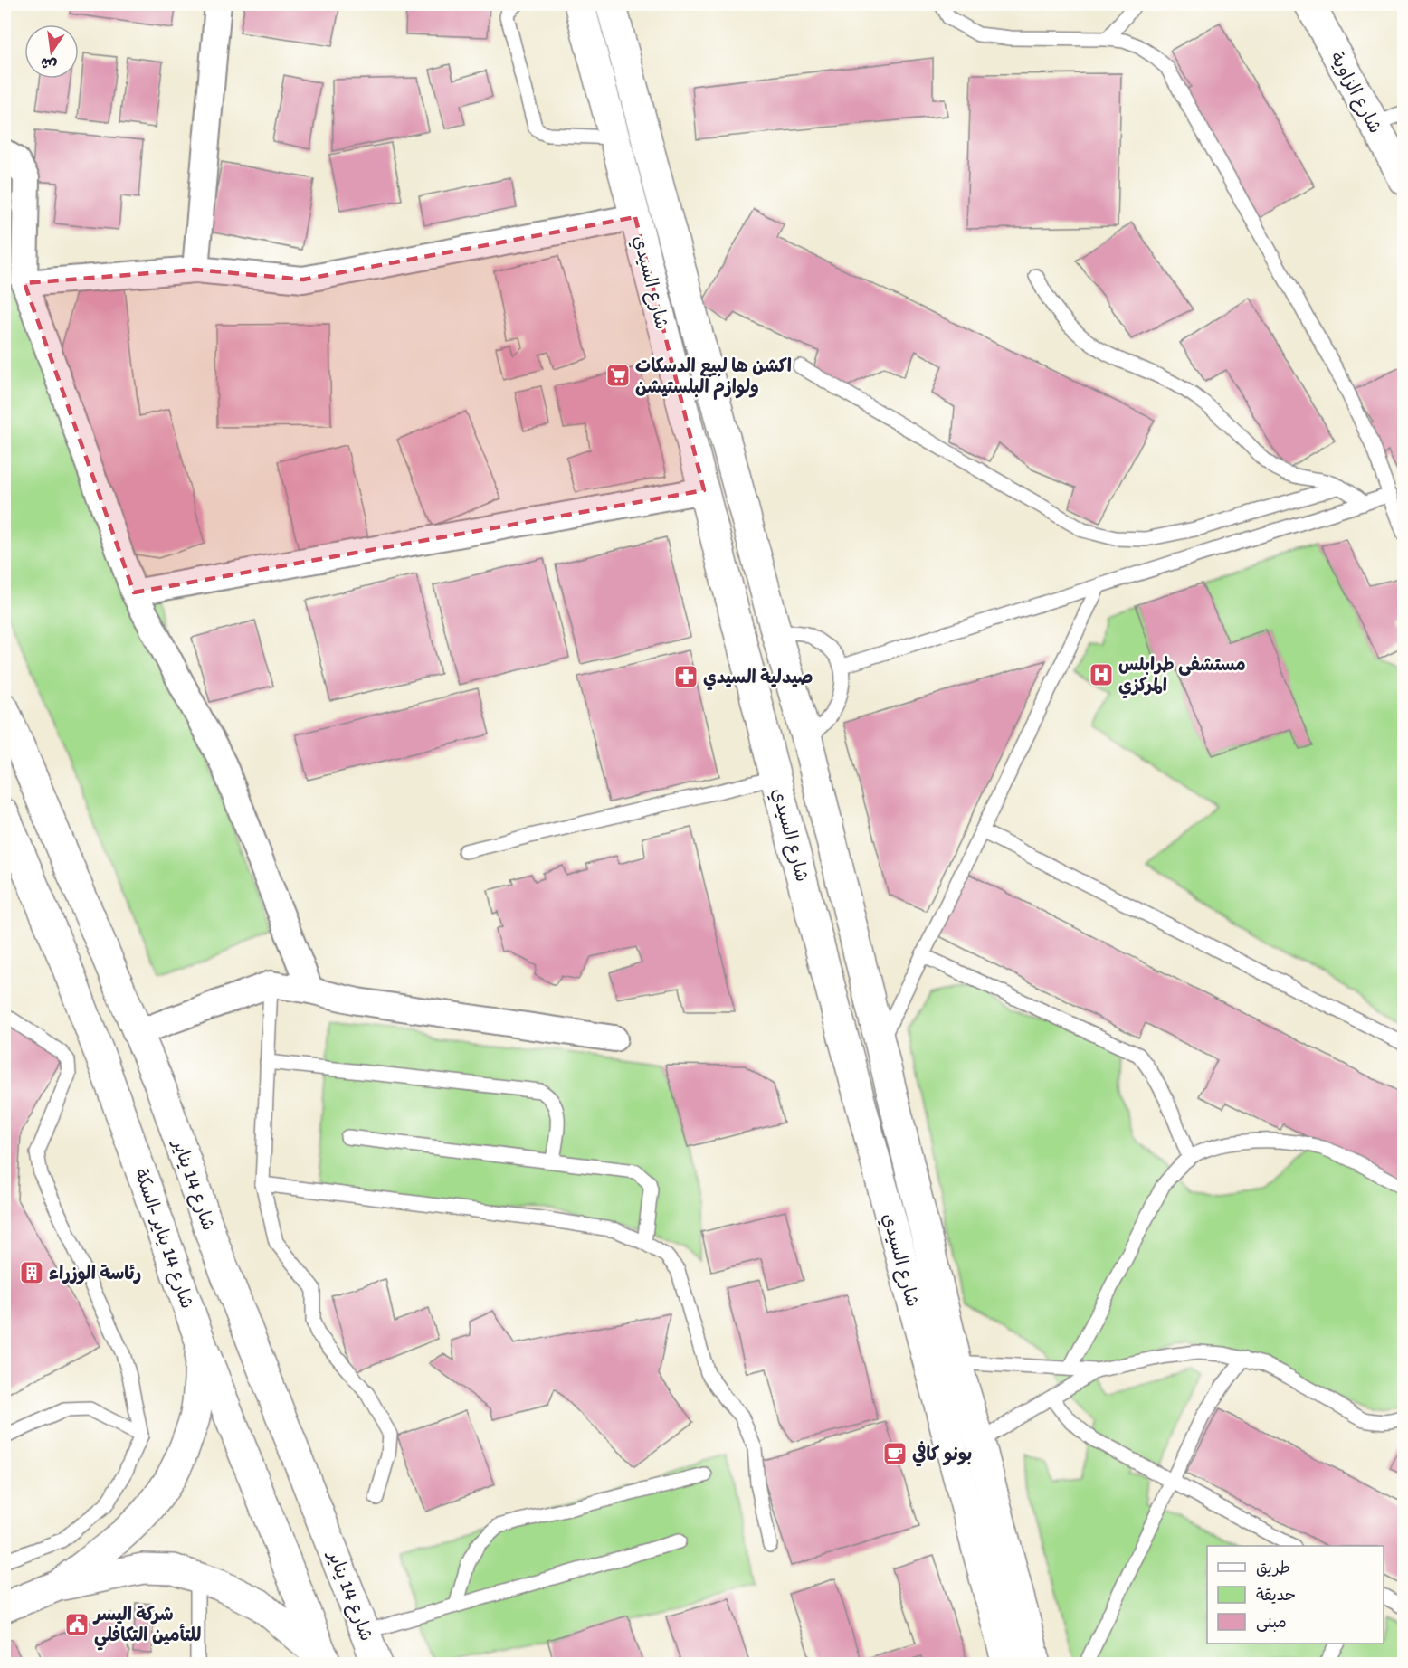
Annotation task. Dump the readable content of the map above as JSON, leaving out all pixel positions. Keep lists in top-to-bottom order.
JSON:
{
  "streets": {
    "main road": [
      "شارع الزاوية",
      "شارع السيدي",
      "شارع 14 يناير",
      "شارع 14 يناير -السكة"
    ]
  },
  "places": {
    "supermarket": ["اكشن ها لبيع الدسكات ولوازم البلستيشن"],
    "hospital": ["مستشفى طرابلس المركزي"],
    "pharmacy": ["صيدلية السيدي"],
    "building": ["رئاسة الوزراء"],
    "cafe": ["بونو كافي"],
    "public building": ["شركة اليسر للتأمين التكافلي"]
  },
  "legend": ["طريق", "حديقة", "مبنى"],
  "north": "bottom"
}
